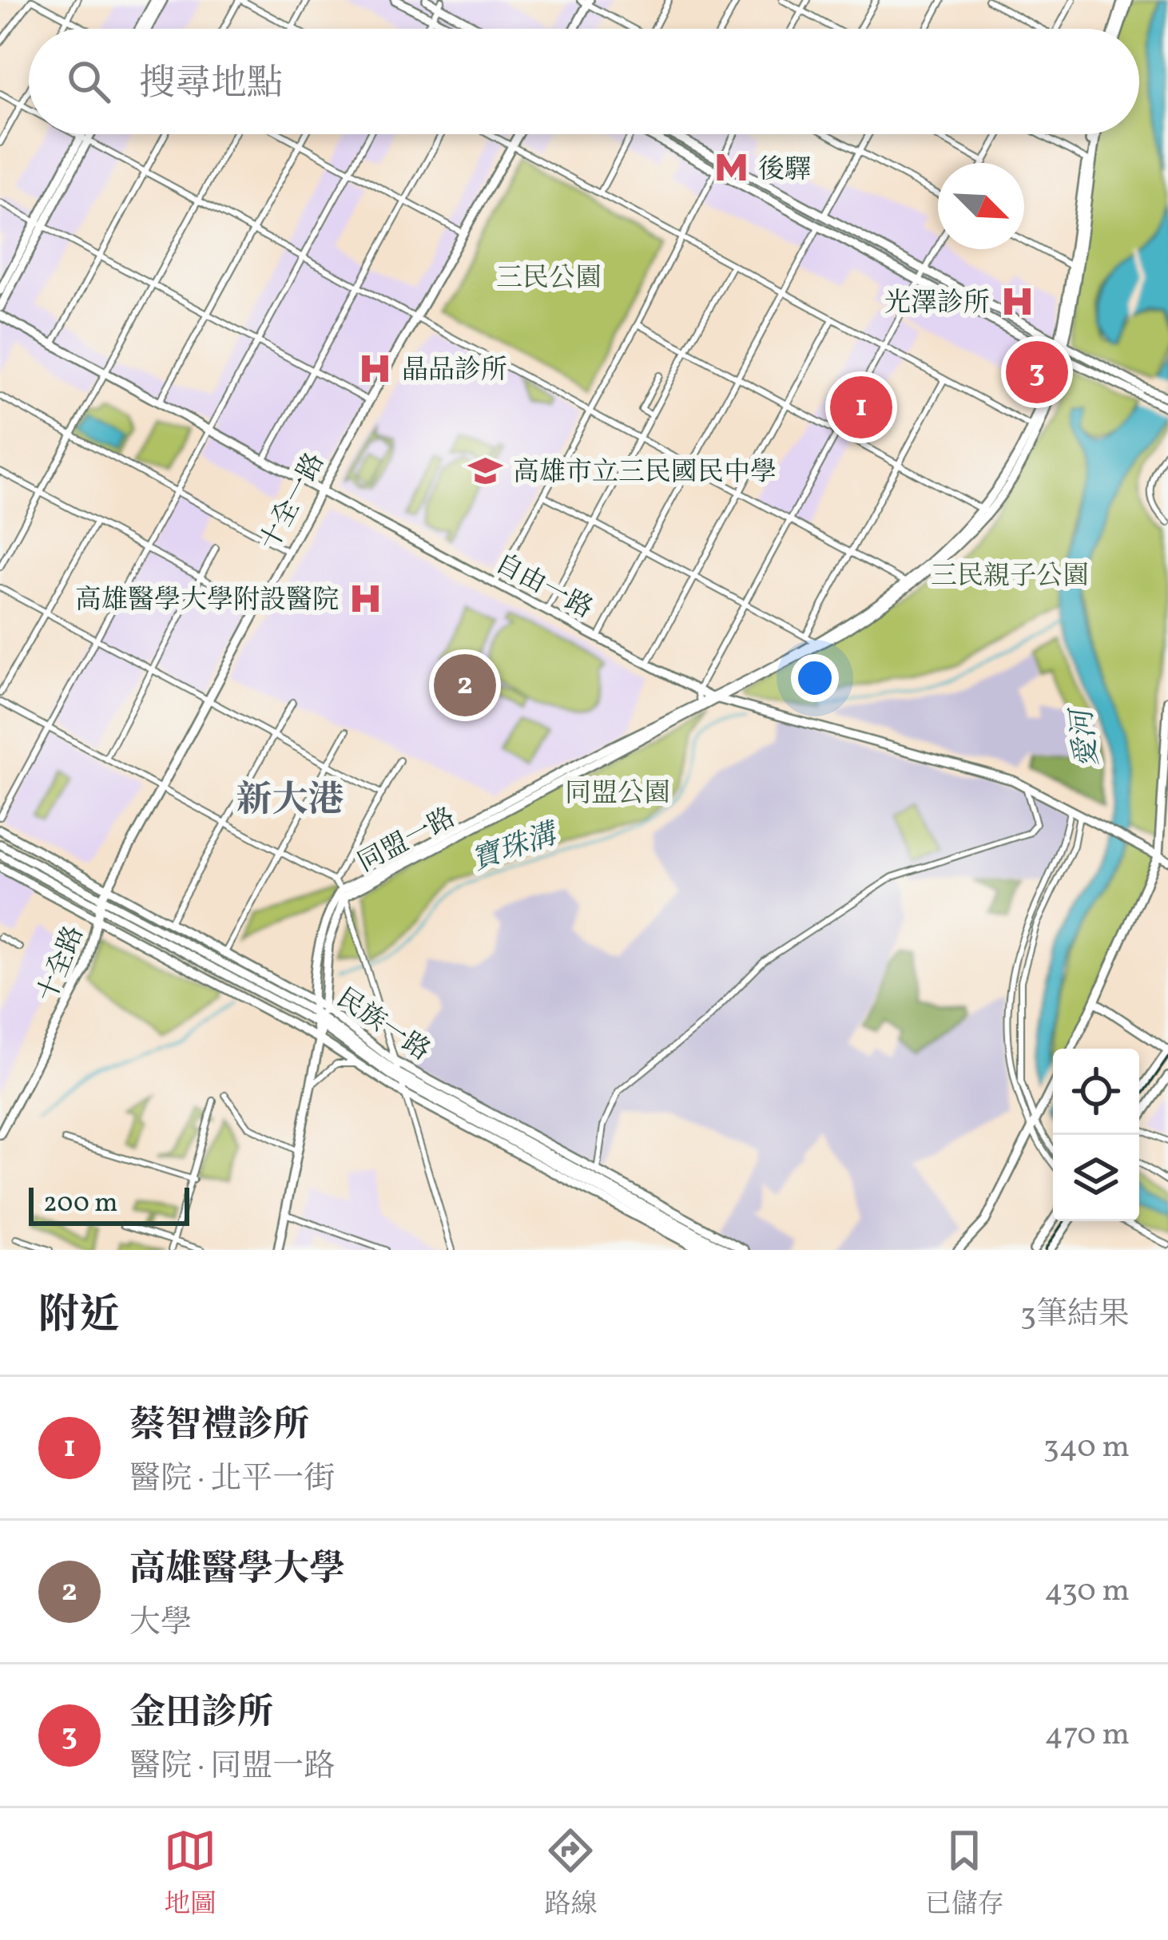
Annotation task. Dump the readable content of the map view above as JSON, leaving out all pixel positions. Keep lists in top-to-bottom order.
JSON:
{
  "streets": {
    "street": [
      "十全一路",
      "自由一路",
      "同盟一路",
      "十全路",
      "民族一路"
    ]
  },
  "crossings": [
    ["十全一路", "自由一路"],
    ["十全一路", "十全路"],
    ["十全一路", "民族一路"],
    ["自由一路", "同盟一路"],
    ["同盟一路", "民族一路"],
    ["十全路", "民族一路"]
  ],
  "districts": ["新大港"],
  "water": ["愛河", "寶珠溝"],
  "parks": ["三民公園", "三民親子公園", "同盟公園"],
  "places": {
    "metro station": ["後驛"],
    "hospital": ["光澤診所", "晶品診所", "高雄醫學大學附設醫院"],
    "school or university": ["高雄市立三民國民中學"]
  },
  "scale_bar": "200 m",
  "north": "bottom right",
  "page": {
    "search": "搜尋地點",
    "pins": ["3", "1", "2"],
    "scale": "200 m",
    "heading": ["附近", "3筆結果"],
    "list": [
      {
        "mark": "1",
        "name": "蔡智禮診所",
        "note": "醫院 · 北平一街",
        "value": "340 m"
      },
      {
        "mark": "2",
        "name": "高雄醫學大學",
        "note": "大學",
        "value": "430 m"
      },
      {
        "mark": "3",
        "name": "金田診所",
        "note": "醫院 · 同盟一路",
        "value": "470 m"
      }
    ],
    "nav": ["地圖", "路線", "已儲存"]
  }
}
